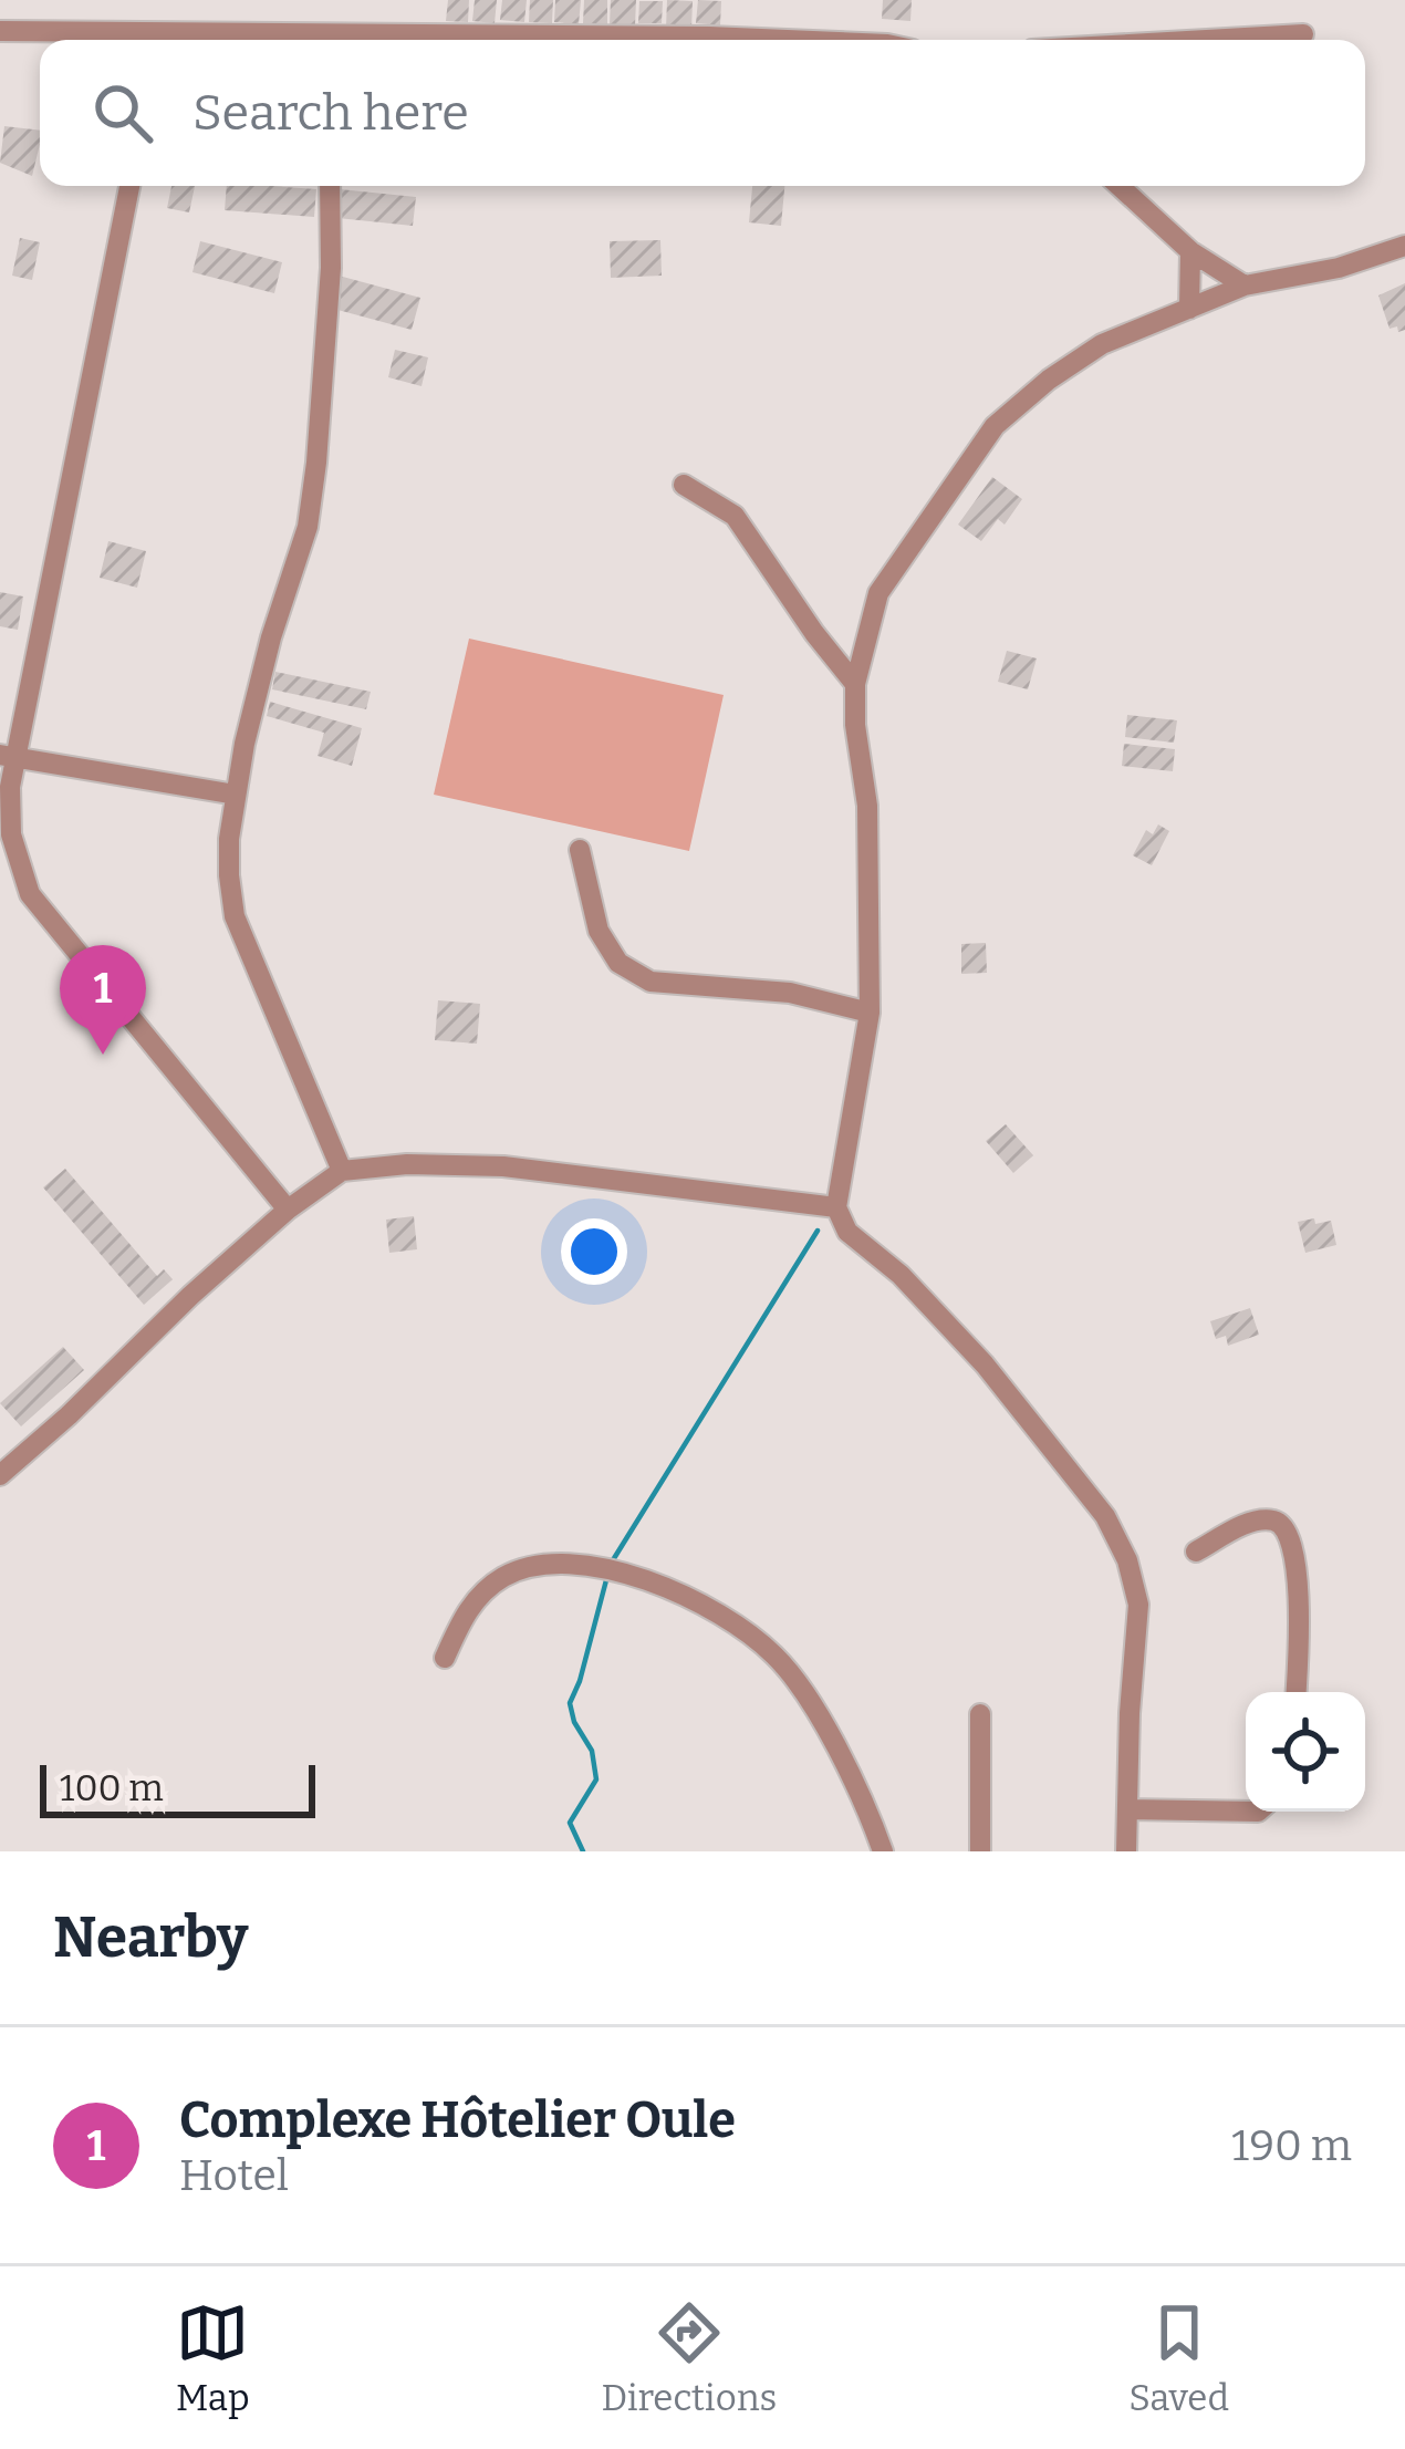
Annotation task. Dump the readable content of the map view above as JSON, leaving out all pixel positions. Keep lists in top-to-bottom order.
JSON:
{
  "scale_bar": "100 m",
  "page": {
    "search": "Search here",
    "pins": "1",
    "scale": "100 m",
    "heading": "Nearby",
    "list": [
      {
        "mark": "1",
        "name": "Complexe Hôtelier Oule",
        "note": "Hotel",
        "value": "190 m"
      }
    ],
    "nav": ["Map", "Directions", "Saved"]
  }
}
